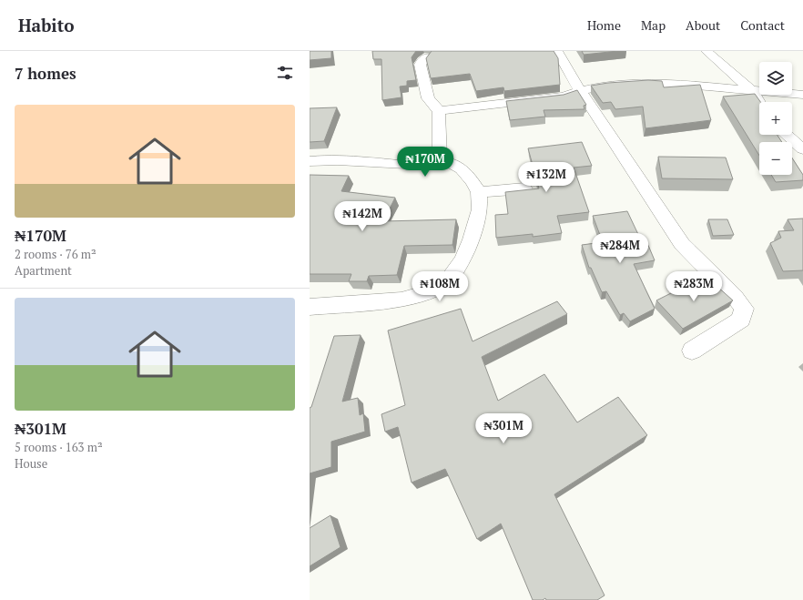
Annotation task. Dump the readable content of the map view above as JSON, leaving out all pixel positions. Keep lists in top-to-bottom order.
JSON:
{
  "page": {
    "header": "Habito",
    "nav": [
      "Home",
      "Map",
      "About",
      "Contact"
    ],
    "heading": "7 homes",
    "map_buttons": ["+", "−"],
    "list": [
      {
        "name": "₦170M",
        "note": "2 rooms · 76 m² · Apartment"
      },
      {
        "name": "₦301M",
        "note": "5 rooms · 163 m² · House"
      }
    ],
    "price": [
      "₦170M",
      "₦132M",
      "₦142M",
      "₦284M",
      "₦108M",
      "₦283M",
      "₦301M"
    ]
  }
}
